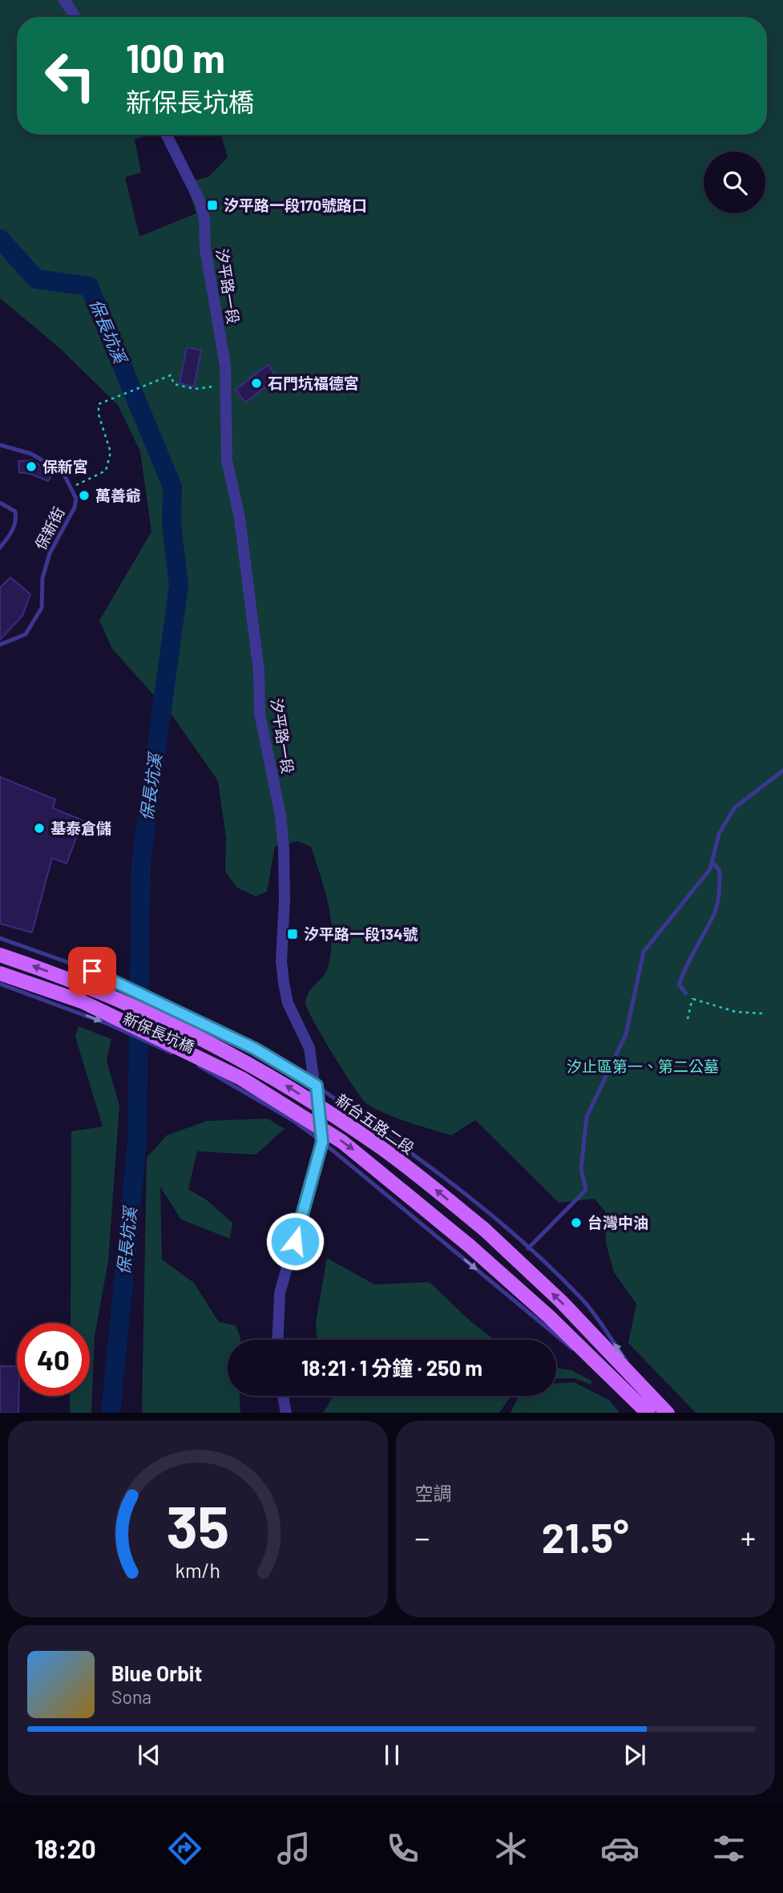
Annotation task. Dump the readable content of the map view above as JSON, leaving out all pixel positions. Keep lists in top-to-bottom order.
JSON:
{
  "streets": {
    "main road": ["新台五路二段"],
    "street": ["汐平路一段"],
    "lane": ["保新街", "新保長坑橋"]
  },
  "crossings": [
    ["汐平路一段", "新保長坑橋"],
    ["新保長坑橋", "新台五路二段"]
  ],
  "water": ["保長坑溪"],
  "parks": ["汐止區第一、第二公墓"],
  "places": {
    "transit": ["汐平路一段170號路口", "汐平路一段134號"],
    "other": [
      "石門坑福德宮",
      "保新宮",
      "萬善爺",
      "基泰倉儲",
      "台灣中油"
    ]
  },
  "page": {
    "turn": ["100 m", "新保長坑橋"],
    "limit": "40",
    "trip": "18:21 · 1 分鐘 · 250 m",
    "tile": "空調",
    "heat": ["−", "21.5°", "+"],
    "song": ["Blue Orbit", "Sona"],
    "tabs": "18:20",
    "gauge": ["35", "km/h"]
  }
}
